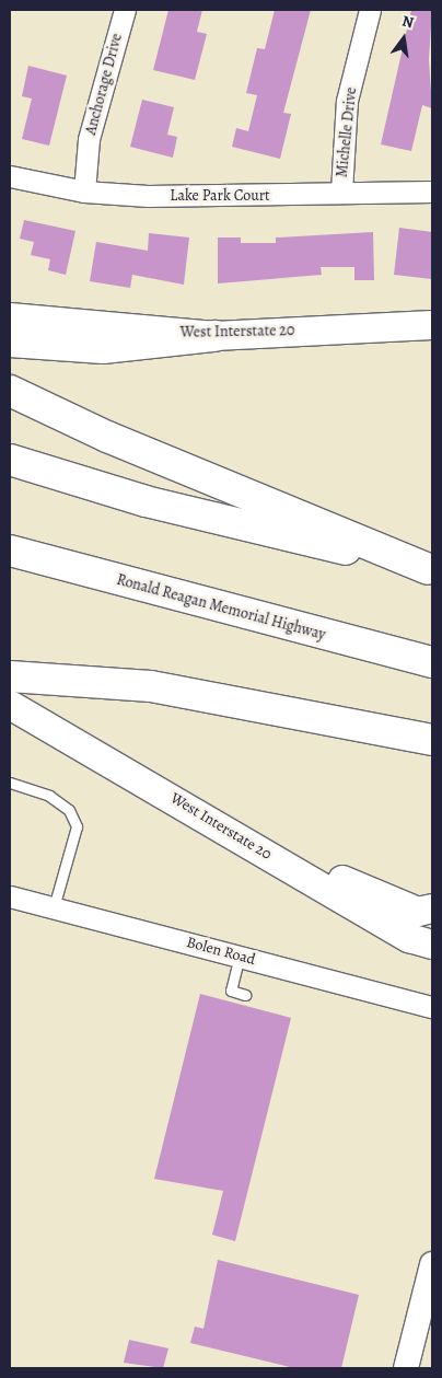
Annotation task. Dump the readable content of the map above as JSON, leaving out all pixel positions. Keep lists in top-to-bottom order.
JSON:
{
  "streets": {
    "highway": ["Ronald Reagan Memorial Highway"],
    "main road": ["West Interstate 20"],
    "street": [
      "Anchorage Drive",
      "Michelle Drive",
      "Lake Park Court",
      "Bolen Road"
    ]
  },
  "crossings": [
    ["Anchorage Drive", "Lake Park Court"],
    ["Michelle Drive", "Lake Park Court"]
  ],
  "north": "top"
}
